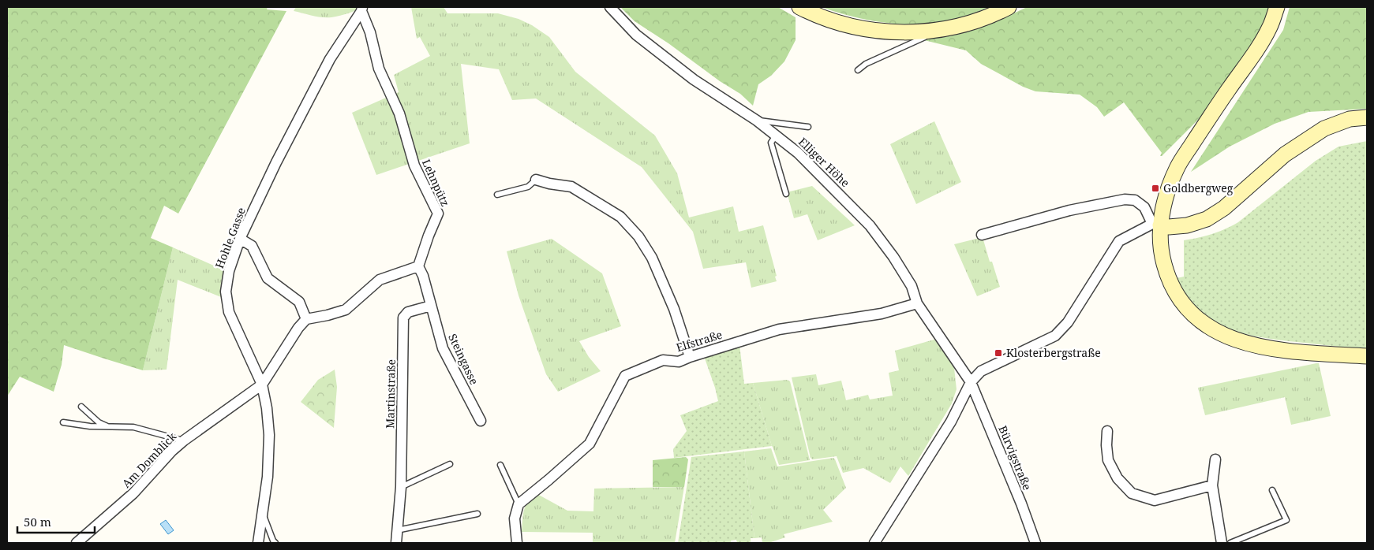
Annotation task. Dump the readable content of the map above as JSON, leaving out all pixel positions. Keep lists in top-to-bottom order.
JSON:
{
  "streets": {
    "street": [
      "Elliger Höhe",
      "Lehnpütz",
      "Hohle Gasse",
      "Elfstraße",
      "Steingasse",
      "Martinstraße",
      "Bürvigstraße",
      "Am Domblick"
    ]
  },
  "crossings": [
    ["Elliger Höhe", "Elfstraße"],
    ["Elliger Höhe", "Bürvigstraße"],
    ["Lehnpütz", "Hohle Gasse"],
    ["Hohle Gasse", "Am Domblick"],
    ["Steingasse", "Martinstraße"]
  ],
  "places": {
    "transit": ["Goldbergweg", "Klosterbergstraße"]
  },
  "scale_bar": "50 m"
}
